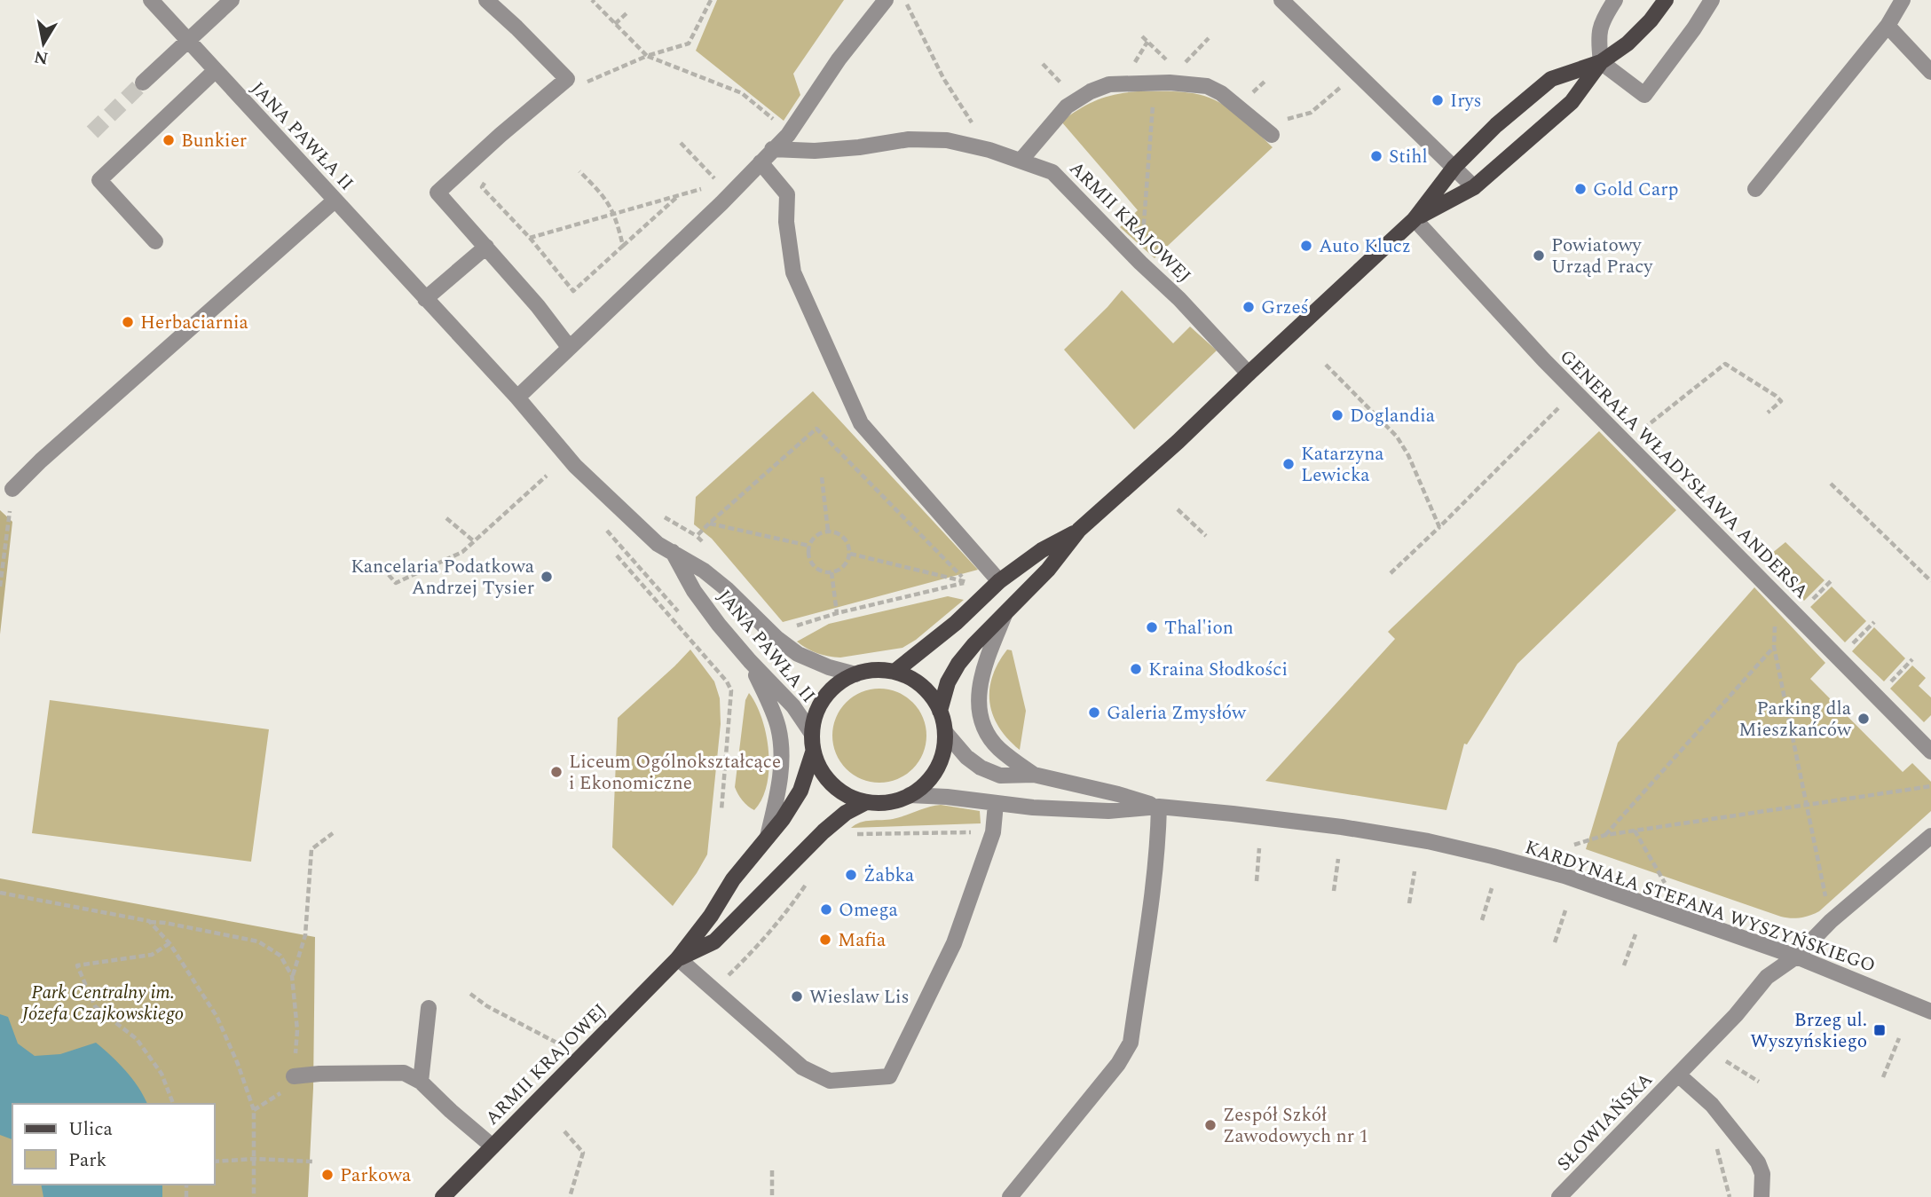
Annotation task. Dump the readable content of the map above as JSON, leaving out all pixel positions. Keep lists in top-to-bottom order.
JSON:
{
  "streets": {
    "main road": ["ARMII KRAJOWEJ"],
    "street": [
      "JANA PAWŁA II",
      "GENERAŁA WŁADYSŁAWA ANDERSA",
      "KARDYNAŁA STEFANA WYSZYŃSKIEGO",
      "SŁOWIAŃSKA"
    ]
  },
  "crossings": [
    ["JANA PAWŁA II", "ARMII KRAJOWEJ"],
    ["JANA PAWŁA II", "KARDYNAŁA STEFANA WYSZYŃSKIEGO"],
    ["ARMII KRAJOWEJ", "KARDYNAŁA STEFANA WYSZYŃSKIEGO"],
    ["KARDYNAŁA STEFANA WYSZYŃSKIEGO", "SŁOWIAŃSKA"]
  ],
  "parks": ["Park Centralny im. Józefa Czajkowskiego"],
  "places": {
    "other": [
      "Irys",
      "Bunkier",
      "Stihl",
      "Gold Carp",
      "Auto Klucz",
      "Powiatowy Urząd Pracy",
      "Grześ",
      "Herbaciarnia",
      "Doglandia",
      "Katarzyna Lewicka",
      "Kancelaria Podatkowa Andrzej Tysier",
      "Thal'ion",
      "Kraina Słodkości",
      "Galeria Zmysłów",
      "Parking dla Mieszkańców",
      "Liceum Ogólnokształcące i Ekonomiczne",
      "Żabka",
      "Omega",
      "Mafia",
      "Wieslaw Lis",
      "Zespół Szkół Zawodowych nr 1",
      "Parkowa"
    ],
    "transit": ["Brzeg ul. Wyszyńskiego"]
  },
  "legend": ["Ulica", "Park"],
  "north": "bottom"
}
